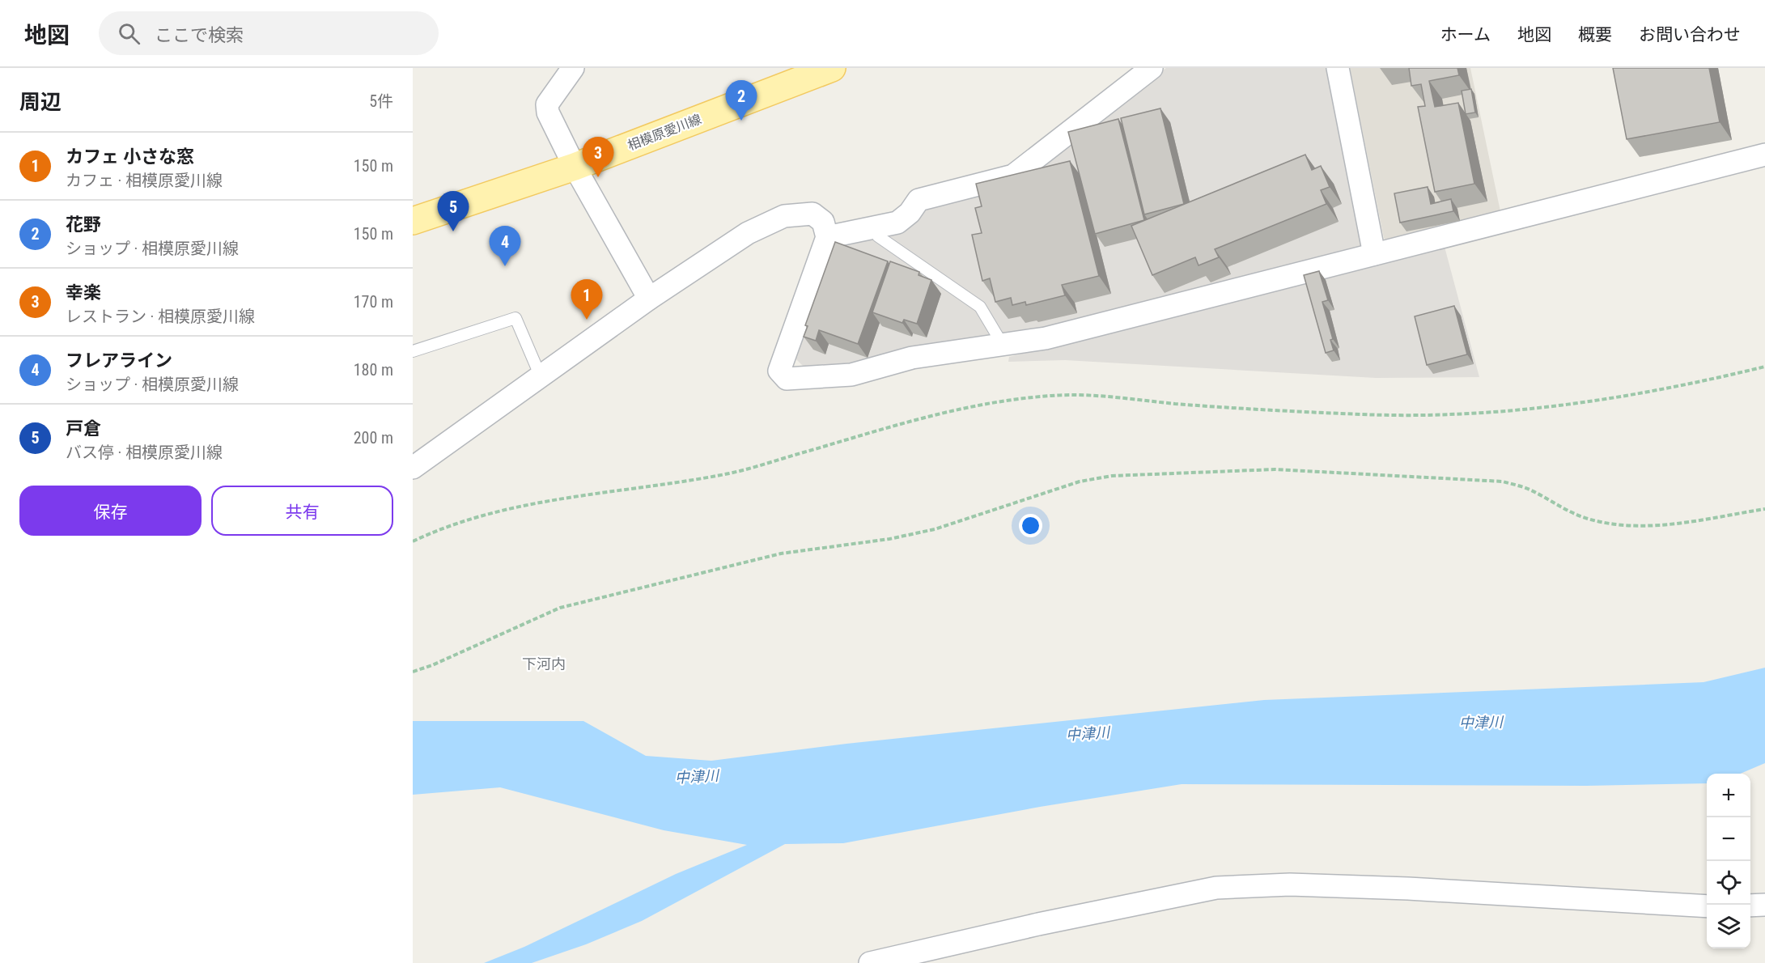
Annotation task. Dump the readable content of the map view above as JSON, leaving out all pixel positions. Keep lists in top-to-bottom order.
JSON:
{
  "streets": {
    "main road": ["相模原愛川線"]
  },
  "districts": ["下河内"],
  "water": ["中津川"],
  "page": {
    "header": "地図",
    "search": "ここで検索",
    "nav": [
      "ホーム",
      "地図",
      "概要",
      "お問い合わせ"
    ],
    "heading": ["周辺", "5件"],
    "pins": [
      "2",
      "3",
      "5",
      "4",
      "1"
    ],
    "list": [
      {
        "mark": "1",
        "name": "カフェ 小さな窓",
        "note": "カフェ · 相模原愛川線",
        "value": "150 m"
      },
      {
        "mark": "2",
        "name": "花野",
        "note": "ショップ · 相模原愛川線",
        "value": "150 m"
      },
      {
        "mark": "3",
        "name": "幸楽",
        "note": "レストラン · 相模原愛川線",
        "value": "170 m"
      },
      {
        "mark": "4",
        "name": "フレアライン",
        "note": "ショップ · 相模原愛川線",
        "value": "180 m"
      },
      {
        "mark": "5",
        "name": "戸倉",
        "note": "バス停 · 相模原愛川線",
        "value": "200 m"
      }
    ],
    "buttons": ["保存", "共有"],
    "map_buttons": ["+", "−"]
  }
}
